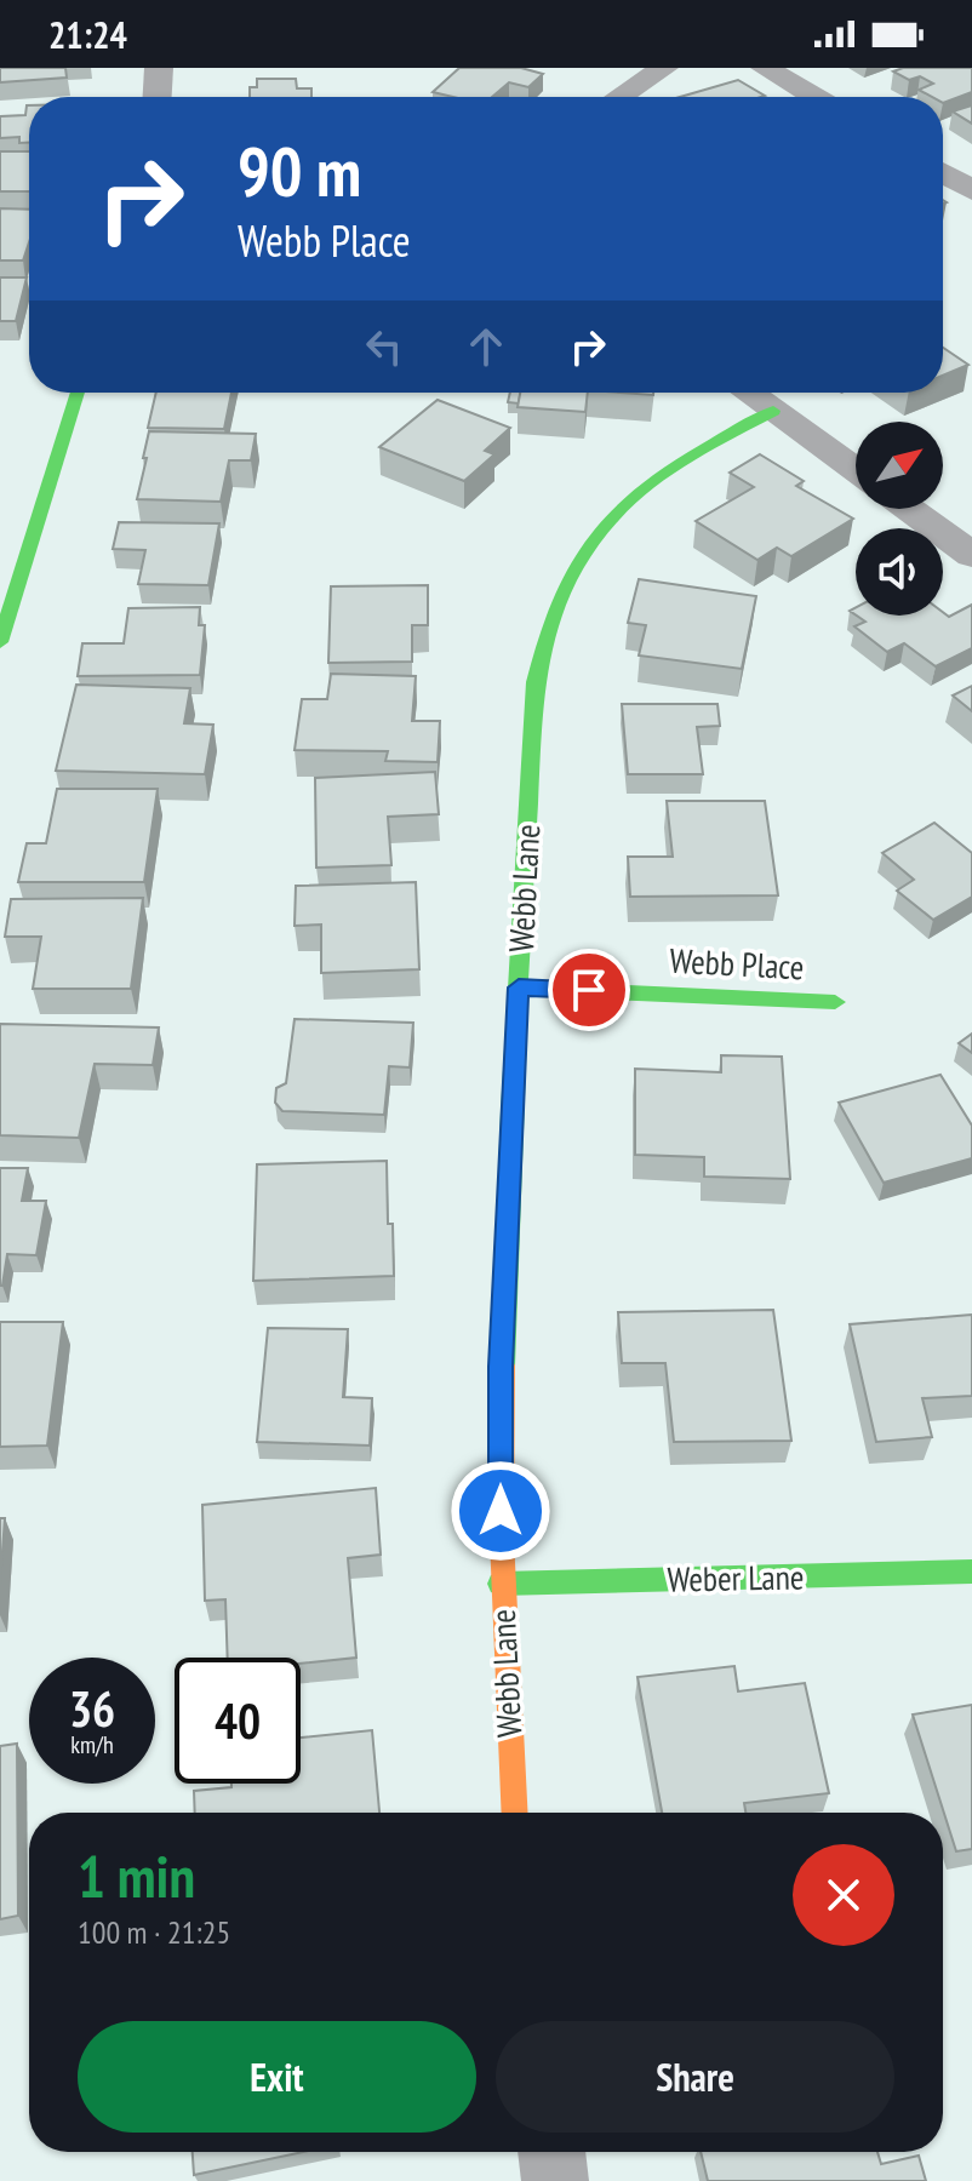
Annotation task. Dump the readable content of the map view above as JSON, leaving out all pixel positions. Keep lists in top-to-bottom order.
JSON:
{
  "streets": {
    "street": ["Webb Lane", "Webb Place", "Weber Lane"]
  },
  "crossings": [
    ["Webb Lane", "Webb Place"],
    ["Webb Lane", "Weber Lane"]
  ],
  "north": "top right",
  "page": {
    "status": "21:24",
    "turn": ["90 m", "Webb Place"],
    "speed": "36 km/h",
    "limit": "40",
    "heading": ["1 min", "100 m · 21:25"],
    "buttons": ["Exit", "Share"]
  }
}
